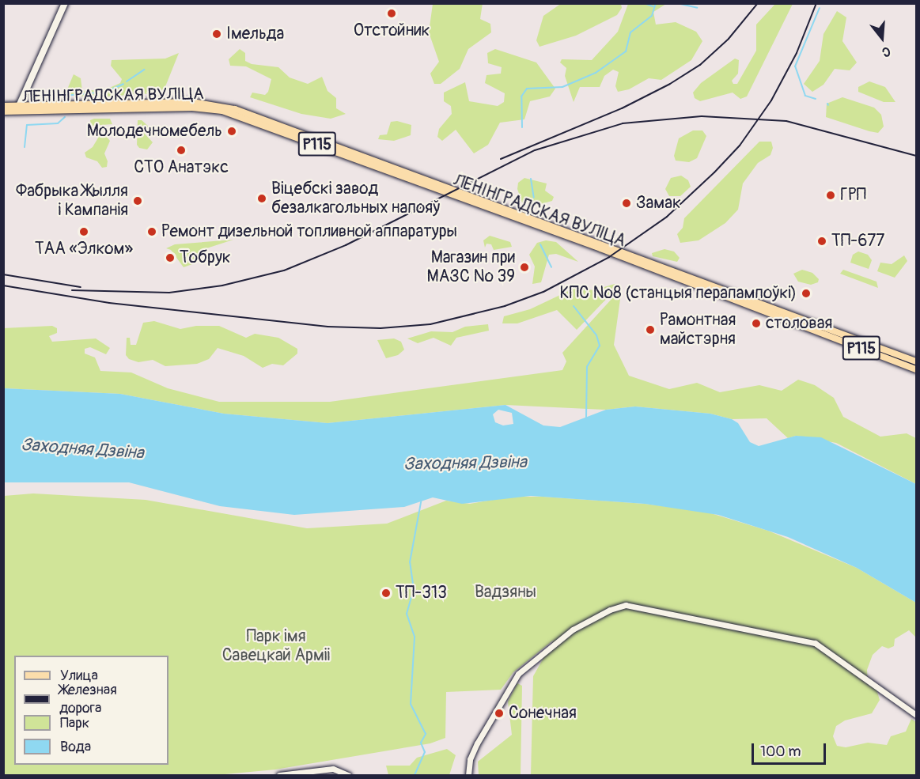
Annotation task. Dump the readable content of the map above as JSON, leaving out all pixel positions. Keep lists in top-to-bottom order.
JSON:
{
  "streets": {
    "main road": ["ЛЕНІНГРАДСКАЯ ВУЛІЦА", "Р115"]
  },
  "water": ["Заходняя Дзвіна"],
  "parks": ["Вадзяны", "Парк імя Савецкай Арміі"],
  "places": [
    "Отстойник",
    "Імельда",
    "Молодечномебель",
    "СТО Анатэкс",
    "ГРП",
    "Віцебскі завод безалкагольных напояў",
    "Фабрыка Жылля і Кампанія",
    "Замак",
    "ТАА «Элком»",
    "Ремонт дизельной топливной аппаратуры",
    "ТП-677",
    "Тобрук",
    "Магазин при МАЗС № 39",
    "КПС №8 (станцыя перапампоўкі)",
    "столовая",
    "Рамонтная майстэрня",
    "ТП-313",
    "Сонечная"
  ],
  "legend": [
    "Улица",
    "Железная дорога",
    "Парк",
    "Вода"
  ],
  "scale_bar": "100 m",
  "north": "bottom"
}
